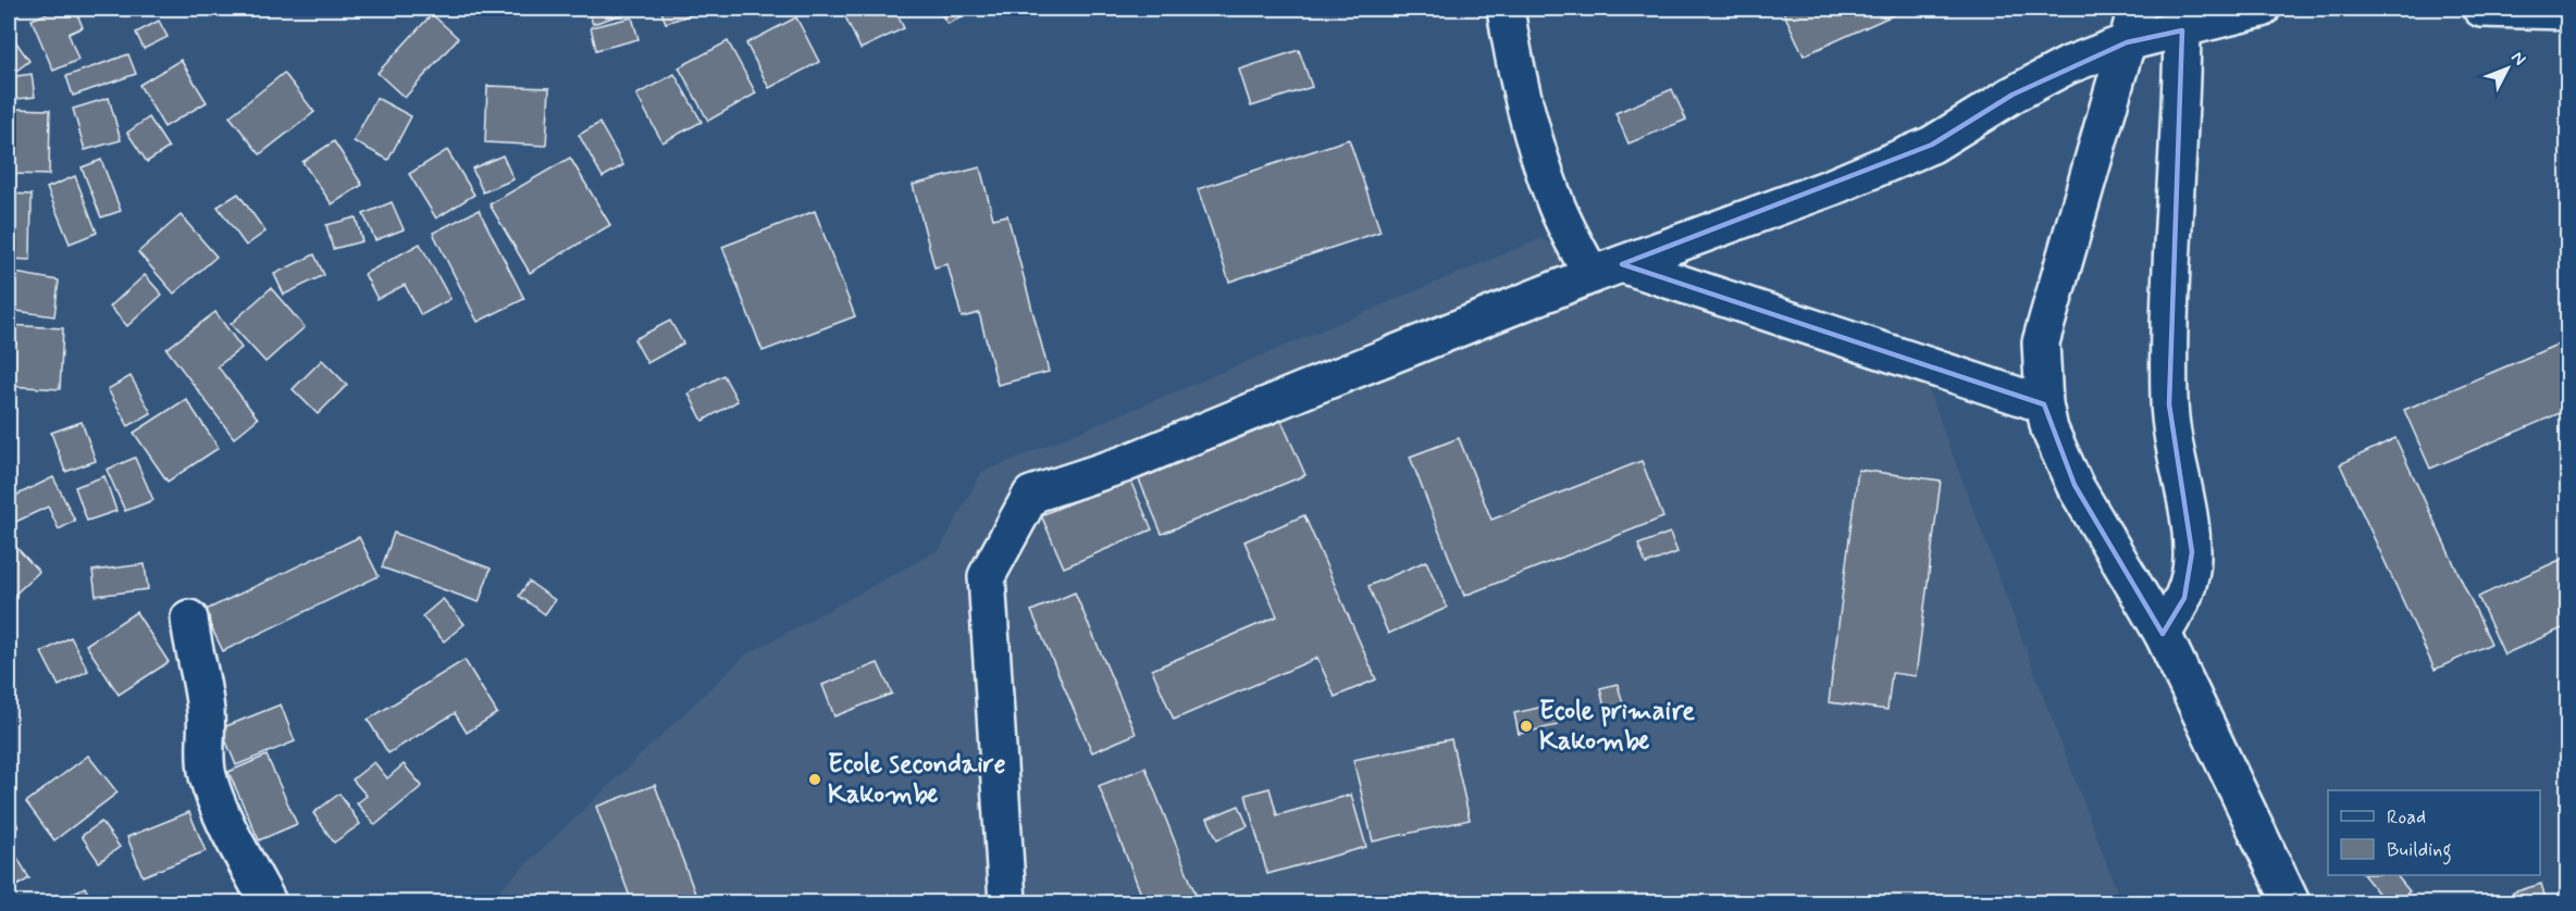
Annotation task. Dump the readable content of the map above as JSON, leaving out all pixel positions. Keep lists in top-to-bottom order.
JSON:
{
  "places": ["Ecole primaire Kakombe", "Ecole secondaire Kakombe"],
  "legend": ["Road", "Building"],
  "north": "top right"
}
